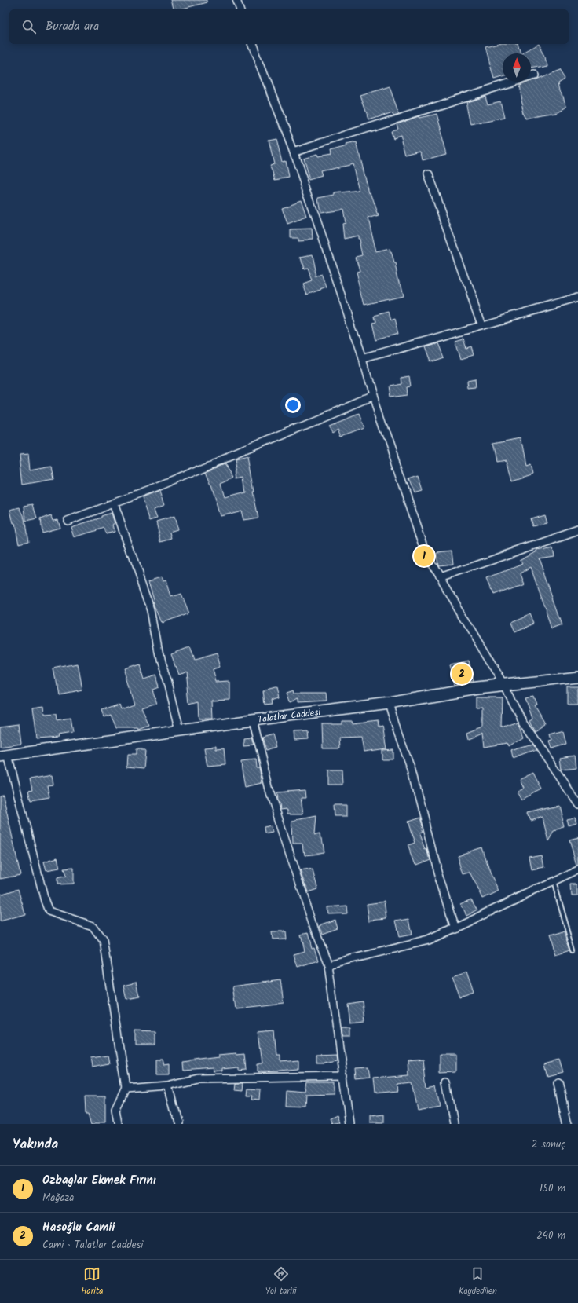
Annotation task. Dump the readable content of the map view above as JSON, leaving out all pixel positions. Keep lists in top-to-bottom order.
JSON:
{
  "streets": {
    "street": ["Talatlar Caddesi"]
  },
  "north": "top",
  "page": {
    "search": "Burada ara",
    "pins": ["1", "2"],
    "heading": ["Yakında", "2 sonuç"],
    "list": [
      {
        "mark": "1",
        "name": "Ozbaglar Ekmek Fırını",
        "note": "Mağaza",
        "value": "150 m"
      },
      {
        "mark": "2",
        "name": "Hasoğlu Camii",
        "note": "Cami · Talatlar Caddesi",
        "value": "240 m"
      }
    ],
    "nav": ["Harita", "Yol tarifi", "Kaydedilen"]
  }
}
